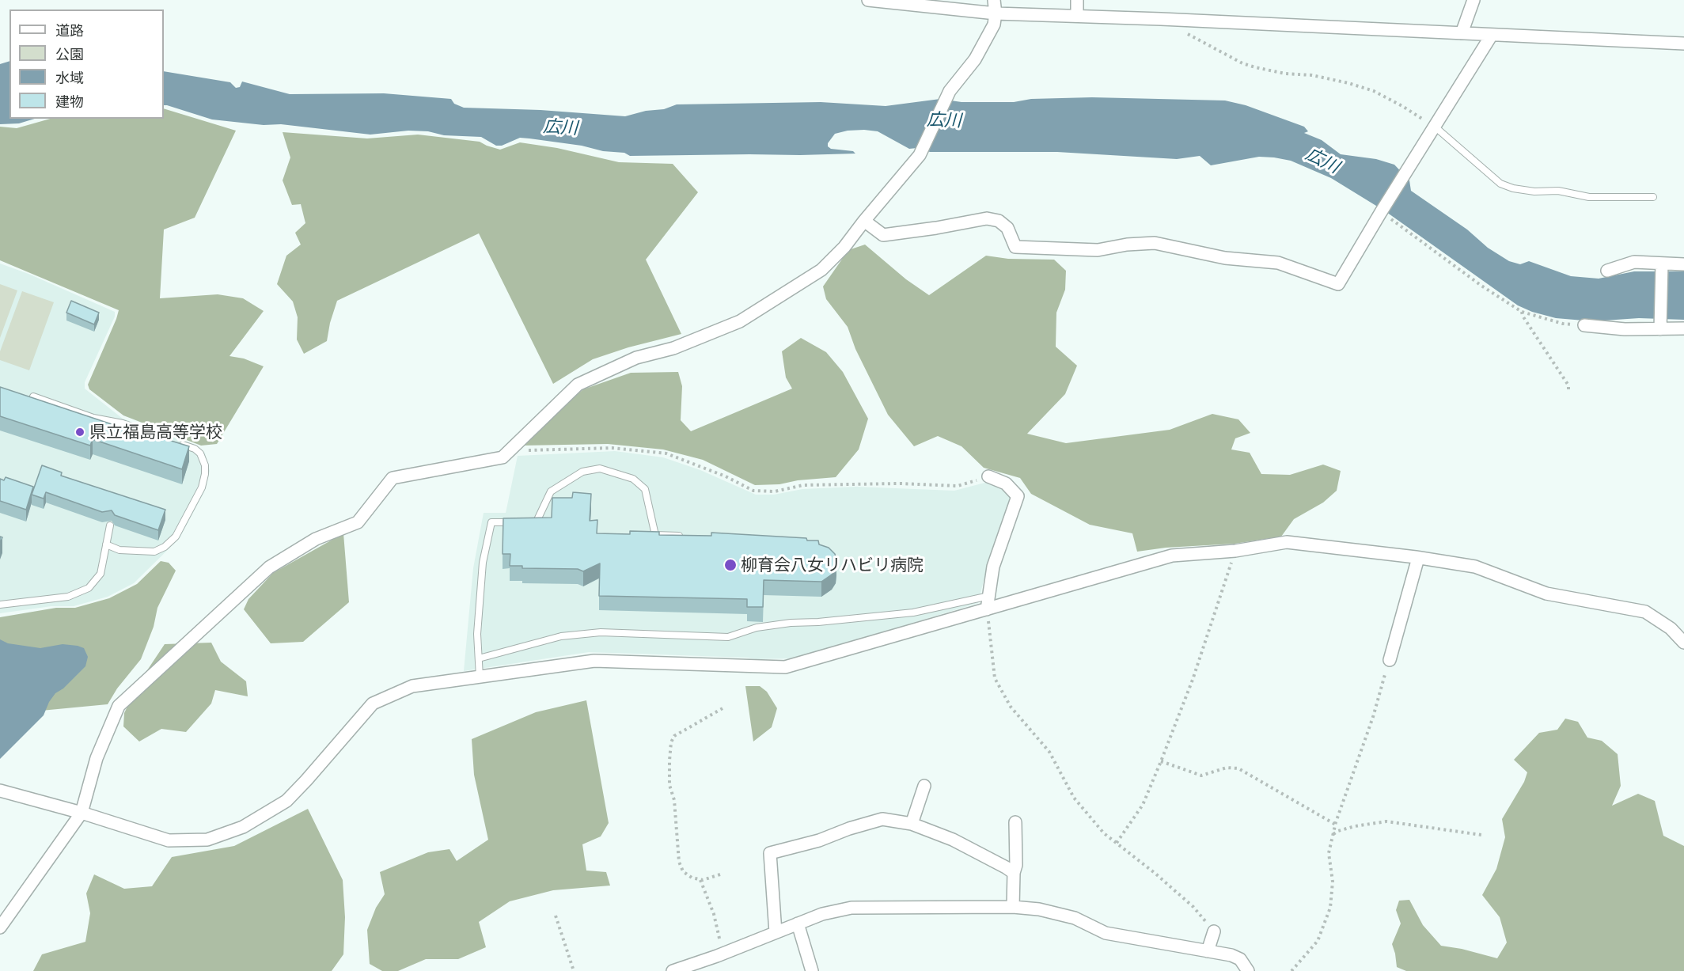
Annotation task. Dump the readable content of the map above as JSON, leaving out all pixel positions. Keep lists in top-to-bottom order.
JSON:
{
  "water": ["広川"],
  "places": ["県立福島高等学校", "柳育会八女リハビリ病院"],
  "legend": [
    "道路",
    "公園",
    "水域",
    "建物"
  ]
}
